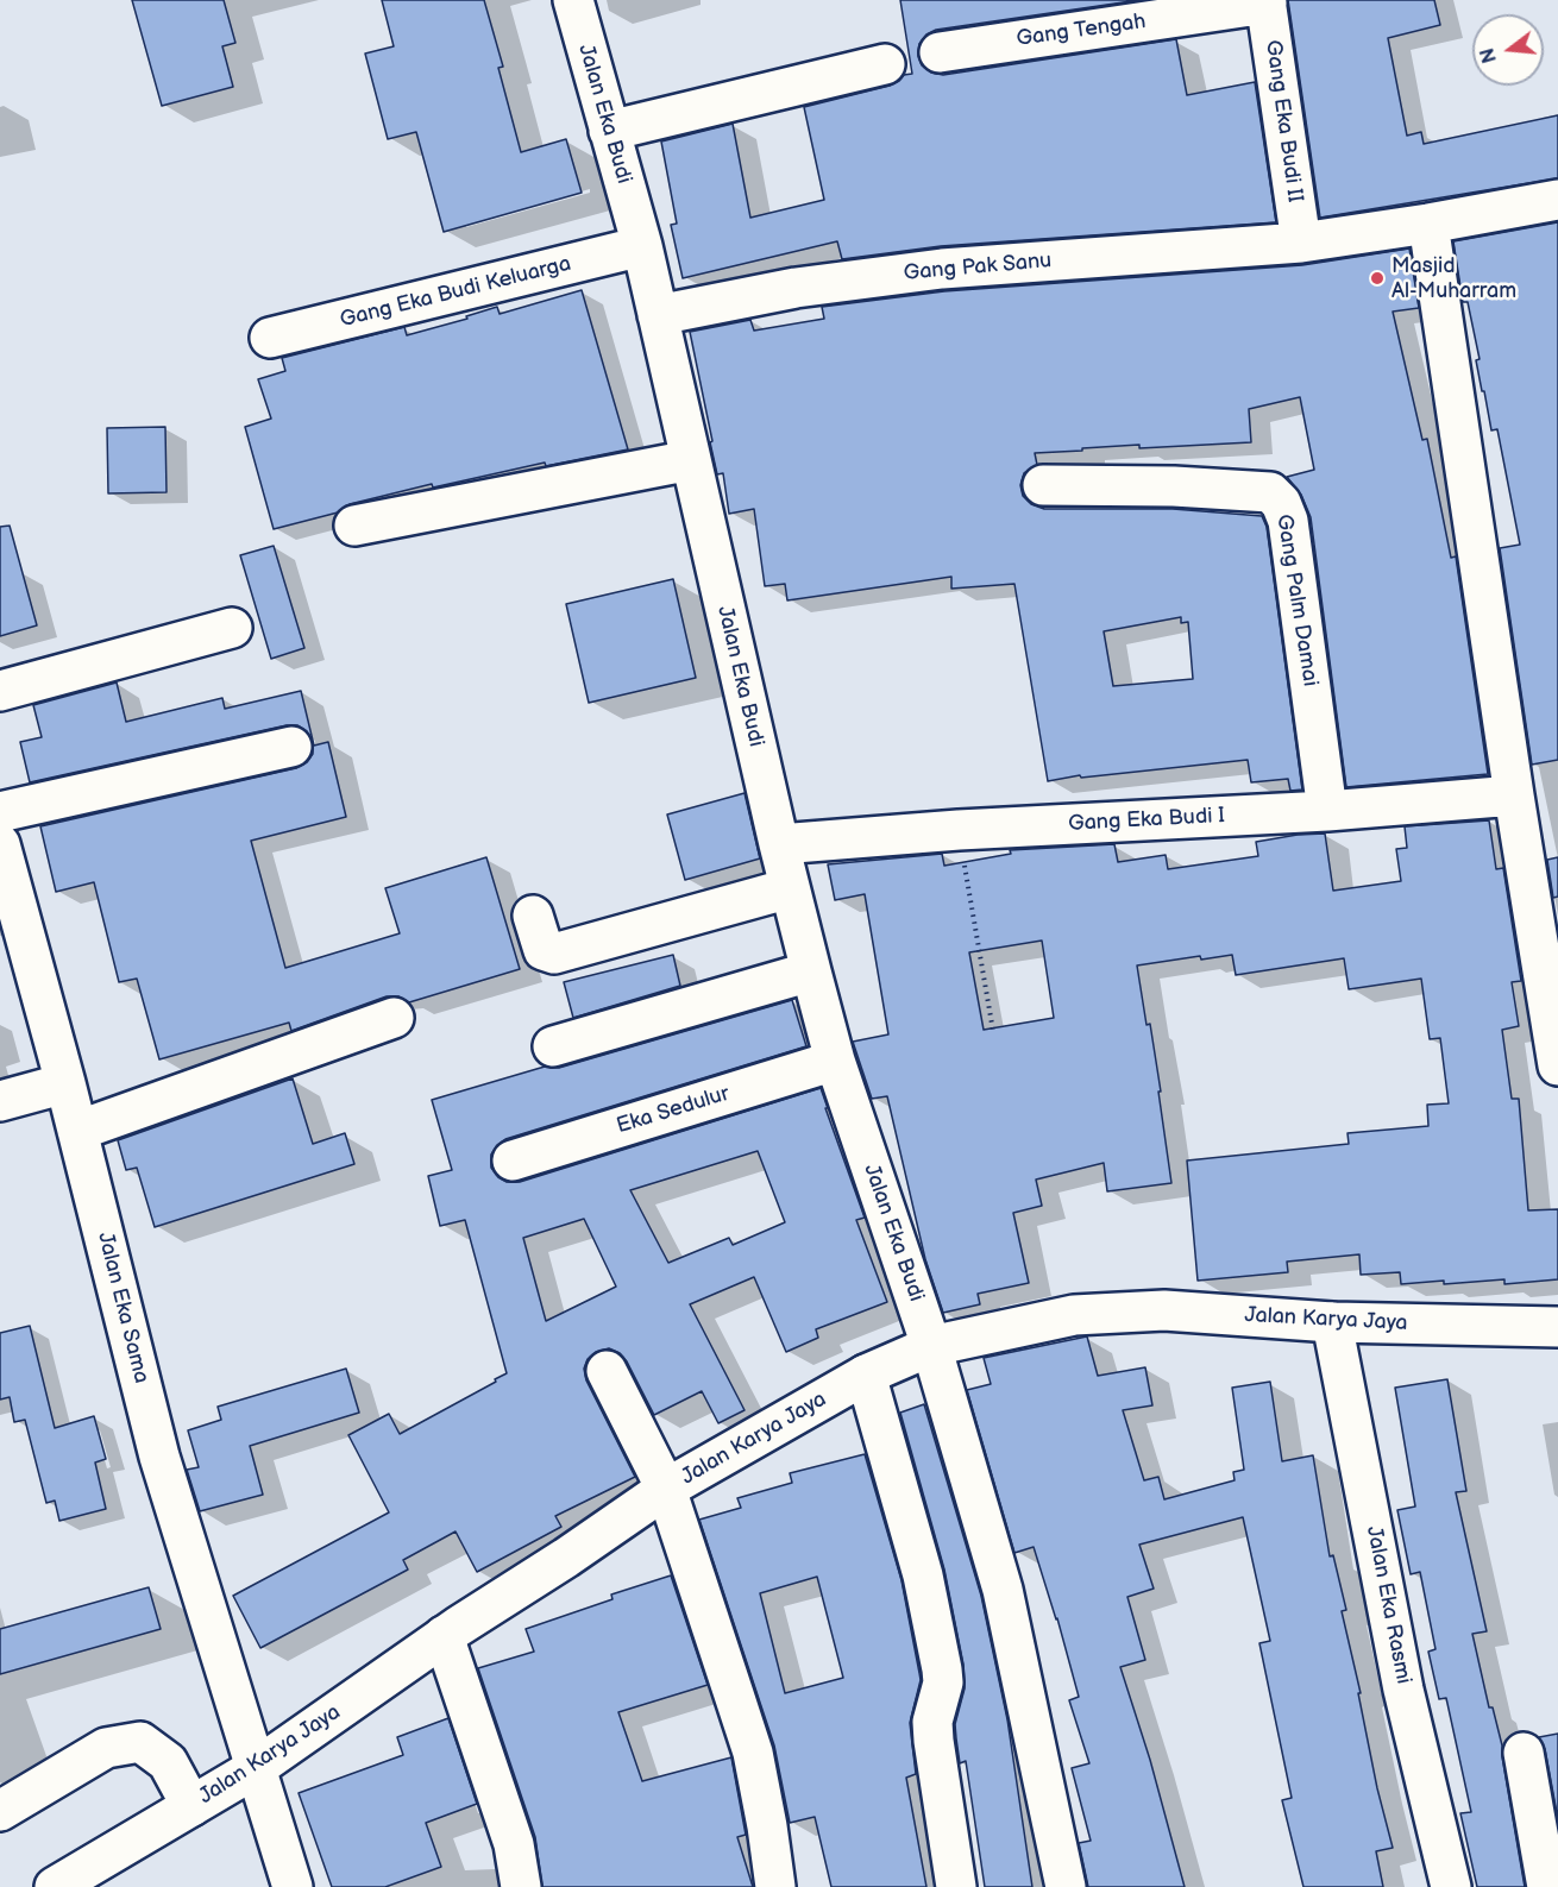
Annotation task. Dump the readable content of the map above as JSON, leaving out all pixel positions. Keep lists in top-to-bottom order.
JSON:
{
  "streets": {
    "street": [
      "Gang Tengah",
      "Jalan Eka Budi",
      "Gang Eka Budi II",
      "Gang Pak Sanu",
      "Gang Eka Budi Keluarga",
      "Gang Palm Damai",
      "Gang Eka Budi I",
      "Eka Sedulur",
      "Jalan Eka Sama",
      "Jalan Karya Jaya",
      "Jalan Eka Rasmi"
    ]
  },
  "crossings": [
    ["Gang Tengah", "Gang Eka Budi II"],
    ["Jalan Eka Budi", "Gang Pak Sanu"],
    ["Jalan Eka Budi", "Gang Eka Budi Keluarga"],
    ["Jalan Eka Budi", "Gang Eka Budi I"],
    ["Jalan Eka Budi", "Eka Sedulur"],
    ["Jalan Eka Budi", "Jalan Karya Jaya"],
    ["Gang Eka Budi II", "Gang Pak Sanu"],
    ["Gang Palm Damai", "Gang Eka Budi I"],
    ["Jalan Eka Sama", "Jalan Karya Jaya"],
    ["Jalan Karya Jaya", "Jalan Eka Rasmi"]
  ],
  "places": ["Masjid Al-Muharram"],
  "north": "left"
}
